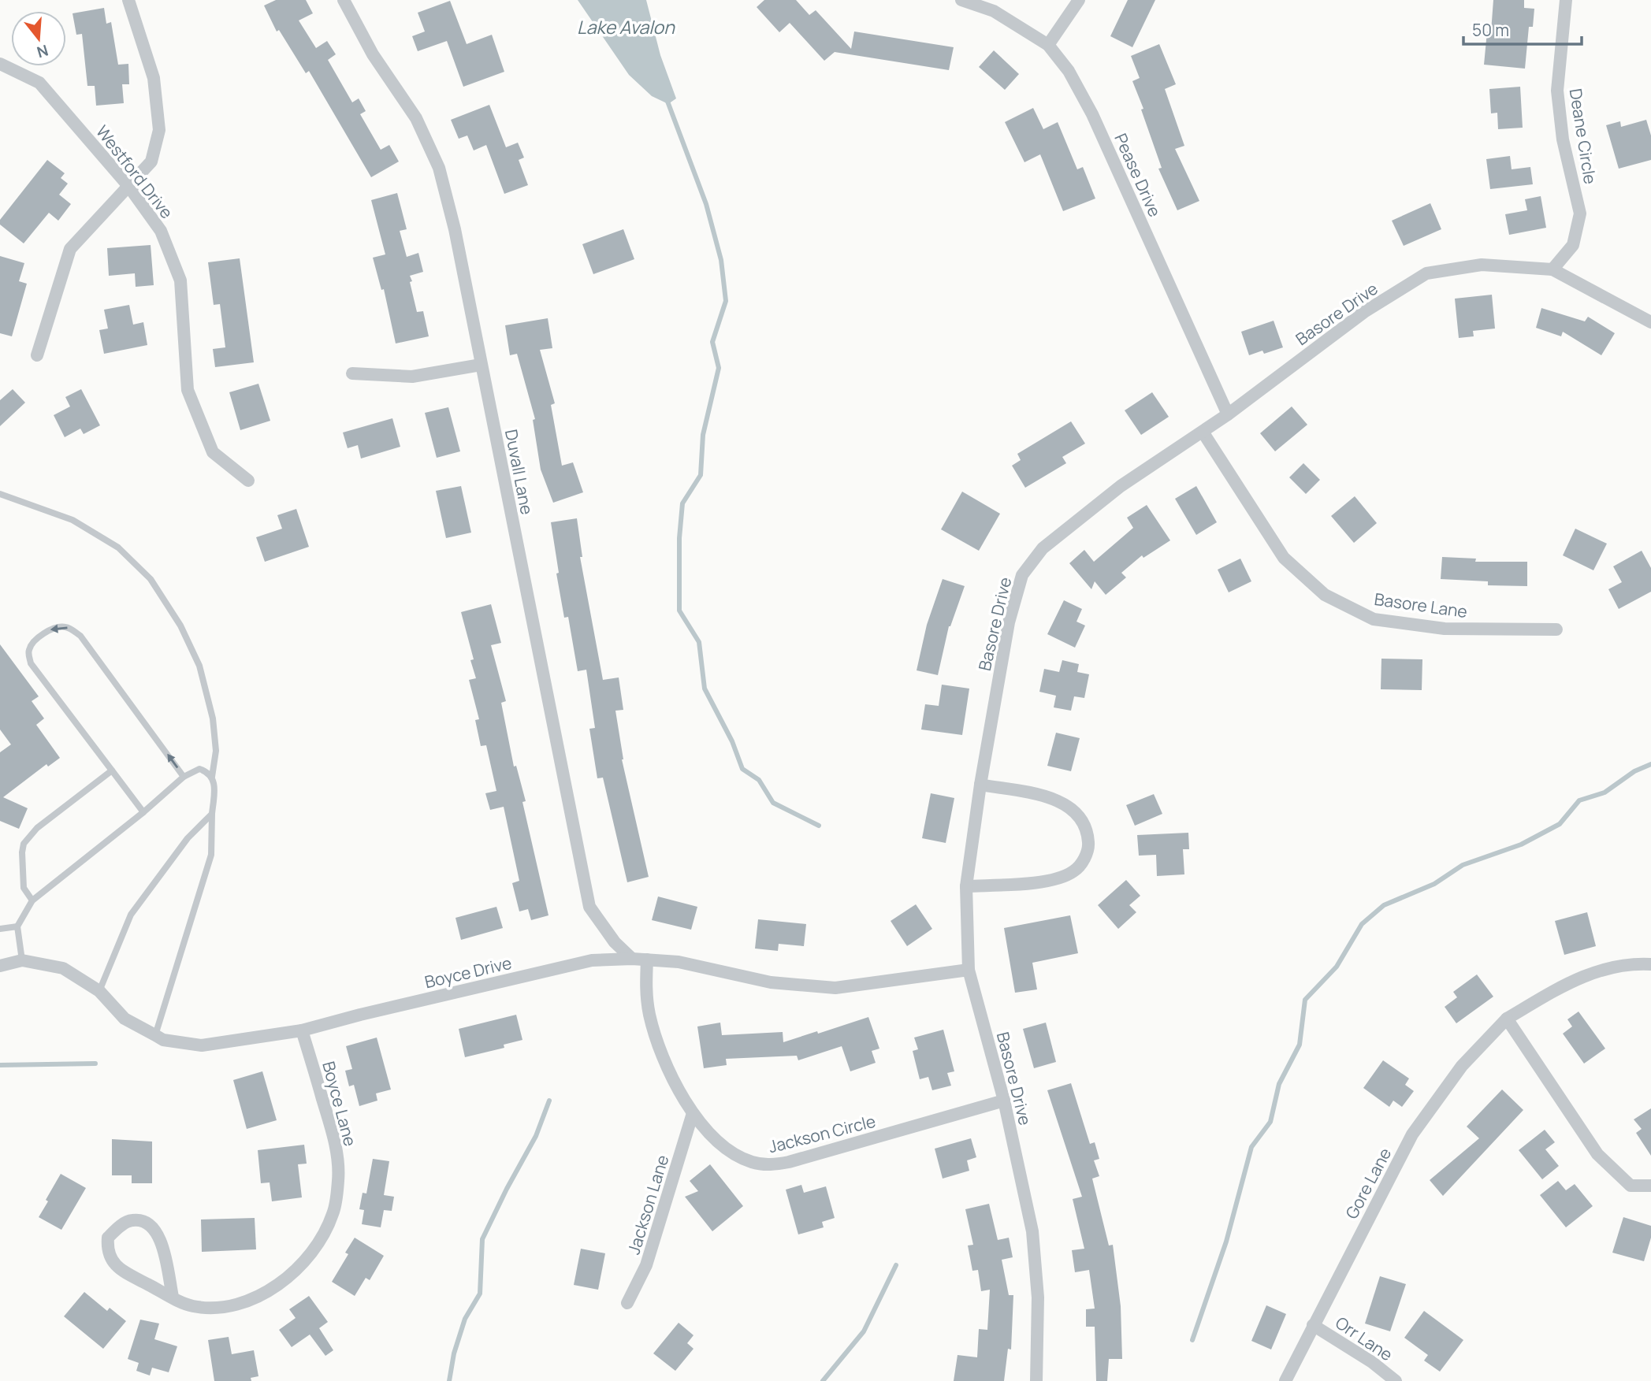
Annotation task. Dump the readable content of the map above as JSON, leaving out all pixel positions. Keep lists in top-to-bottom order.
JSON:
{
  "streets": {
    "street": [
      "Deane Circle",
      "Westford Drive",
      "Pease Drive",
      "Basore Drive",
      "Duvall Lane",
      "Basore Lane",
      "Boyce Drive",
      "Boyce Lane",
      "Jackson Circle",
      "Gore Lane",
      "Jackson Lane",
      "Orr Lane"
    ]
  },
  "crossings": [
    ["Deane Circle", "Basore Drive"],
    ["Pease Drive", "Basore Drive"],
    ["Basore Drive", "Basore Lane"],
    ["Basore Drive", "Boyce Drive"],
    ["Basore Drive", "Jackson Circle"],
    ["Duvall Lane", "Boyce Drive"],
    ["Boyce Drive", "Boyce Lane"],
    ["Boyce Drive", "Jackson Circle"],
    ["Jackson Circle", "Jackson Lane"],
    ["Gore Lane", "Orr Lane"]
  ],
  "water": ["Lake Avalon"],
  "scale_bar": "50 m",
  "north": "bottom"
}
